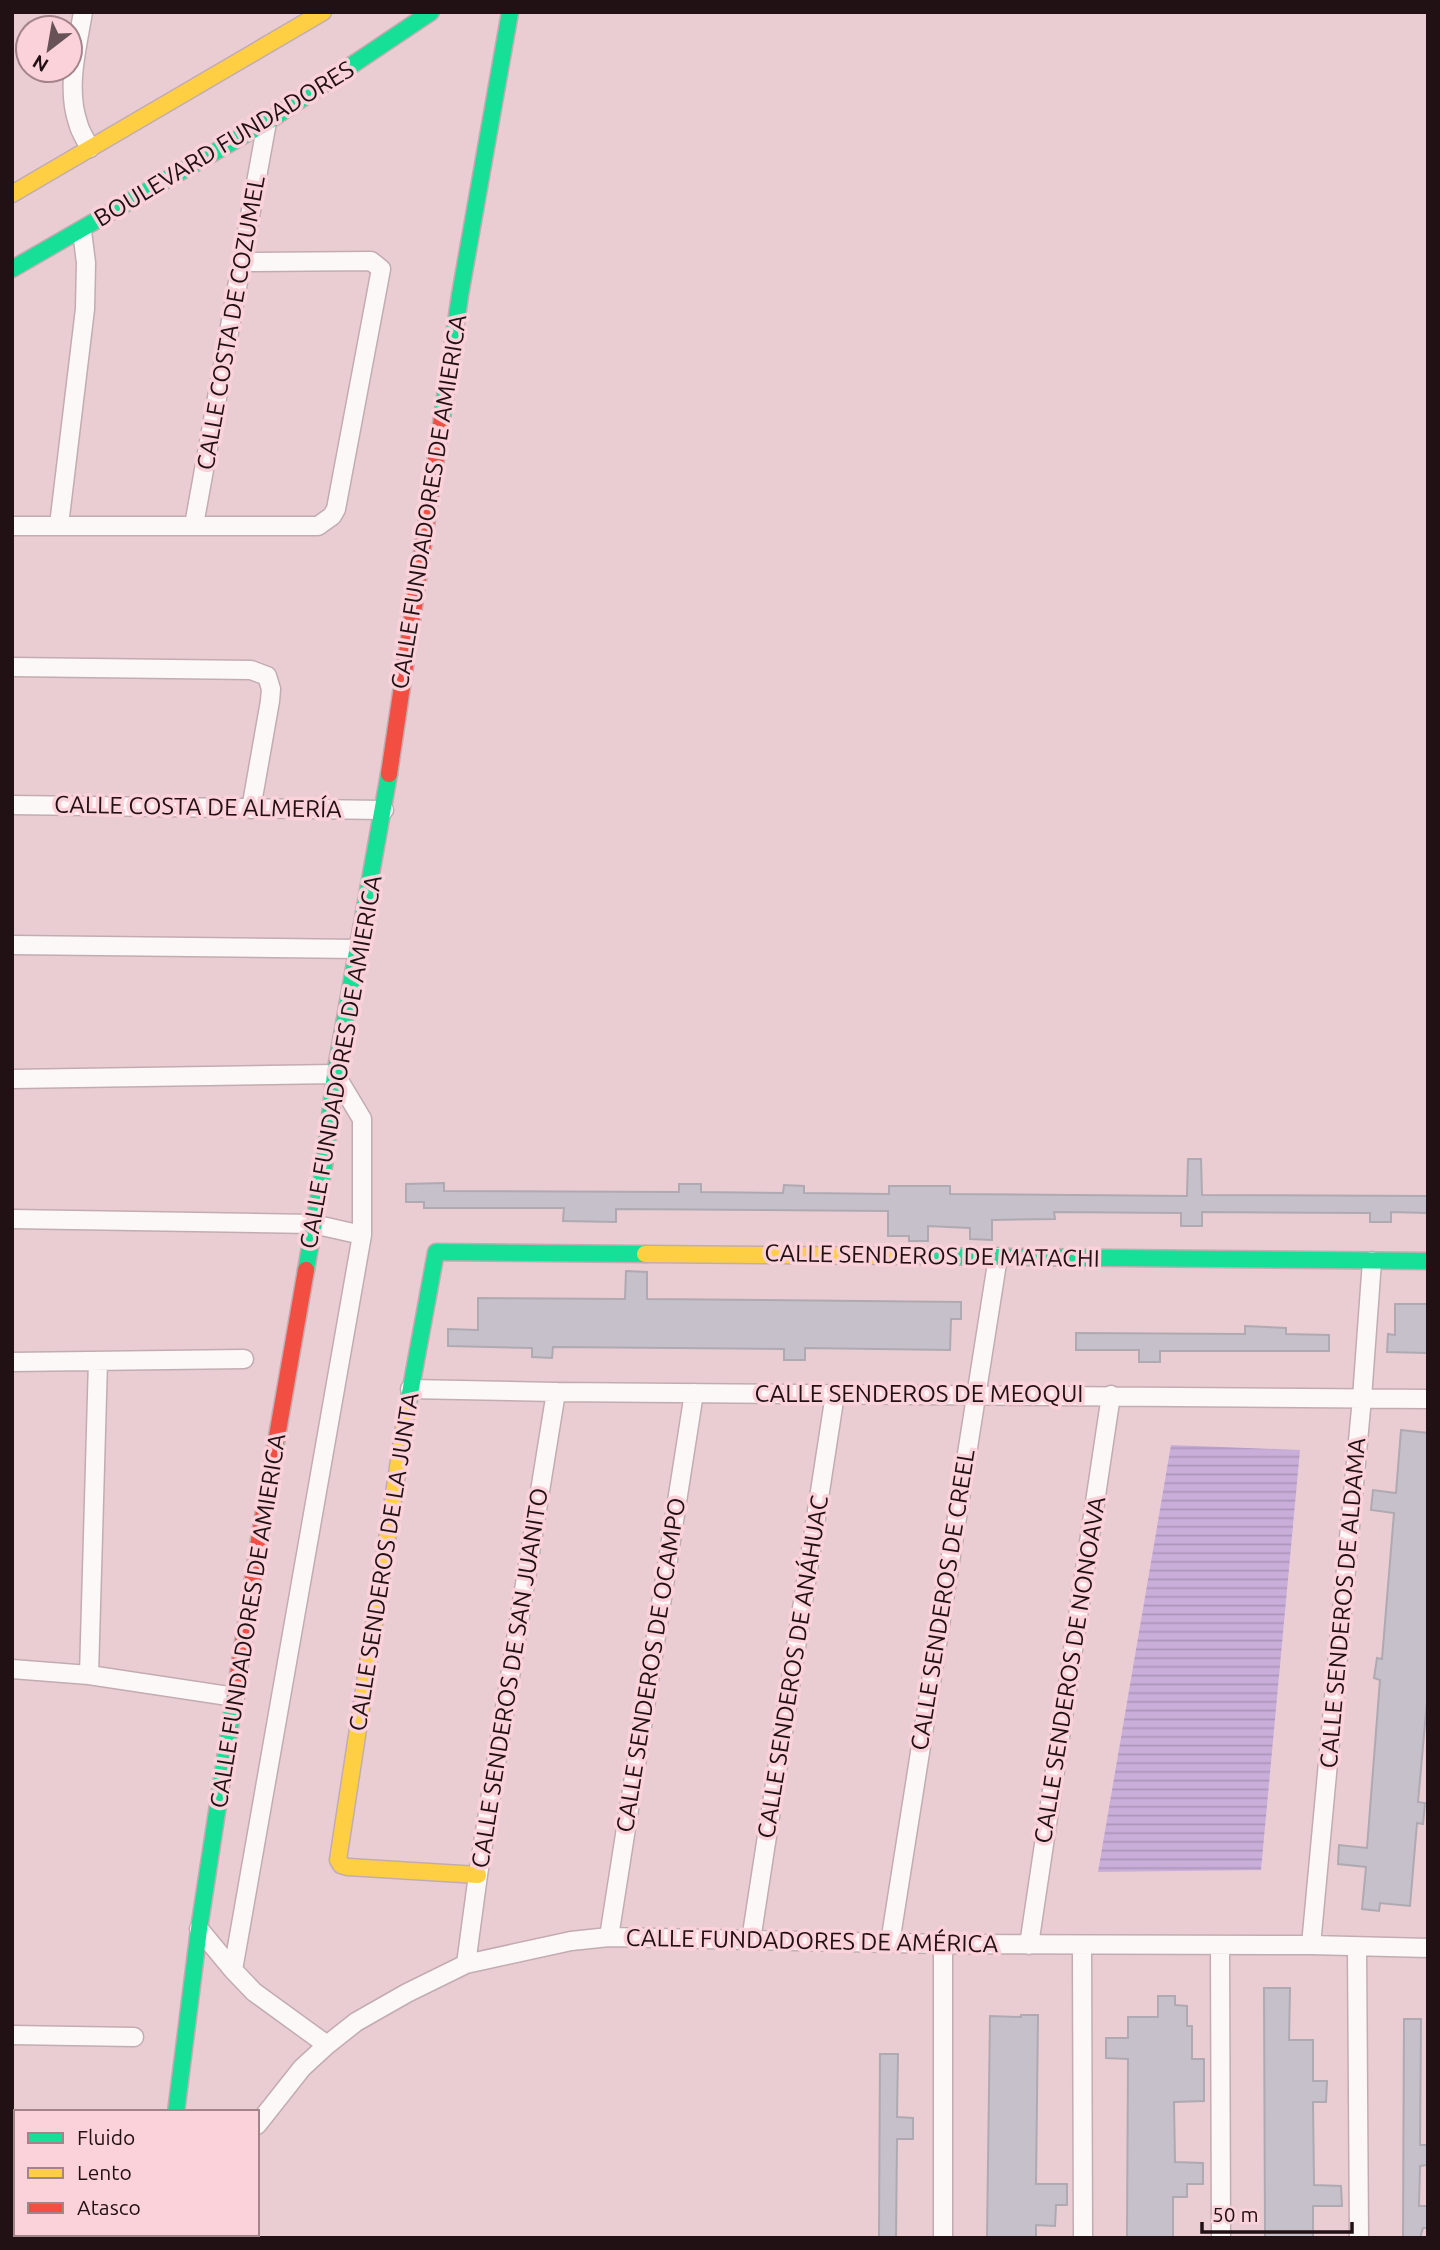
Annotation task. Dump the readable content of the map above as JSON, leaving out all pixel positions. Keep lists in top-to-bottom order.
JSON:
{
  "streets": {
    "street": [
      "BOULEVARD FUNDADORES",
      "CALLE COSTA DE COZUMEL",
      "CALLE FUNDADORES DE AMIERICA",
      "CALLE COSTA DE ALMERÍA",
      "CALLE SENDEROS DE MATACHI",
      "CALLE SENDEROS DE MEOQUI",
      "CALLE SENDEROS DE LA JUNTA",
      "CALLE SENDEROS DE CREEL",
      "CALLE SENDEROS DE ALDAMA",
      "CALLE SENDEROS DE OCAMPO",
      "CALLE SENDEROS DE ANÁHUAC",
      "CALLE SENDEROS DE NONOAVA",
      "CALLE SENDEROS DE SAN JUANITO",
      "CALLE FUNDADORES DE AMÉRICA"
    ]
  },
  "crossings": [
    ["BOULEVARD FUNDADORES", "CALLE COSTA DE COZUMEL"],
    ["CALLE FUNDADORES DE AMIERICA", "CALLE COSTA DE ALMERÍA"],
    ["CALLE SENDEROS DE MATACHI", "CALLE SENDEROS DE LA JUNTA"],
    ["CALLE SENDEROS DE MATACHI", "CALLE SENDEROS DE CREEL"],
    ["CALLE SENDEROS DE MATACHI", "CALLE SENDEROS DE ALDAMA"],
    ["CALLE SENDEROS DE MEOQUI", "CALLE SENDEROS DE LA JUNTA"],
    ["CALLE SENDEROS DE MEOQUI", "CALLE SENDEROS DE CREEL"],
    ["CALLE SENDEROS DE MEOQUI", "CALLE SENDEROS DE ALDAMA"],
    ["CALLE SENDEROS DE MEOQUI", "CALLE SENDEROS DE OCAMPO"],
    ["CALLE SENDEROS DE MEOQUI", "CALLE SENDEROS DE ANÁHUAC"],
    ["CALLE SENDEROS DE MEOQUI", "CALLE SENDEROS DE NONOAVA"],
    ["CALLE SENDEROS DE MEOQUI", "CALLE SENDEROS DE SAN JUANITO"],
    ["CALLE SENDEROS DE LA JUNTA", "CALLE SENDEROS DE SAN JUANITO"],
    ["CALLE SENDEROS DE CREEL", "CALLE FUNDADORES DE AMÉRICA"],
    ["CALLE SENDEROS DE ALDAMA", "CALLE FUNDADORES DE AMÉRICA"],
    ["CALLE SENDEROS DE OCAMPO", "CALLE FUNDADORES DE AMÉRICA"],
    ["CALLE SENDEROS DE ANÁHUAC", "CALLE FUNDADORES DE AMÉRICA"],
    ["CALLE SENDEROS DE NONOAVA", "CALLE FUNDADORES DE AMÉRICA"],
    ["CALLE SENDEROS DE SAN JUANITO", "CALLE FUNDADORES DE AMÉRICA"]
  ],
  "legend": ["Fluido", "Lento", "Atasco"],
  "scale_bar": "50 m",
  "north": "bottom left"
}
